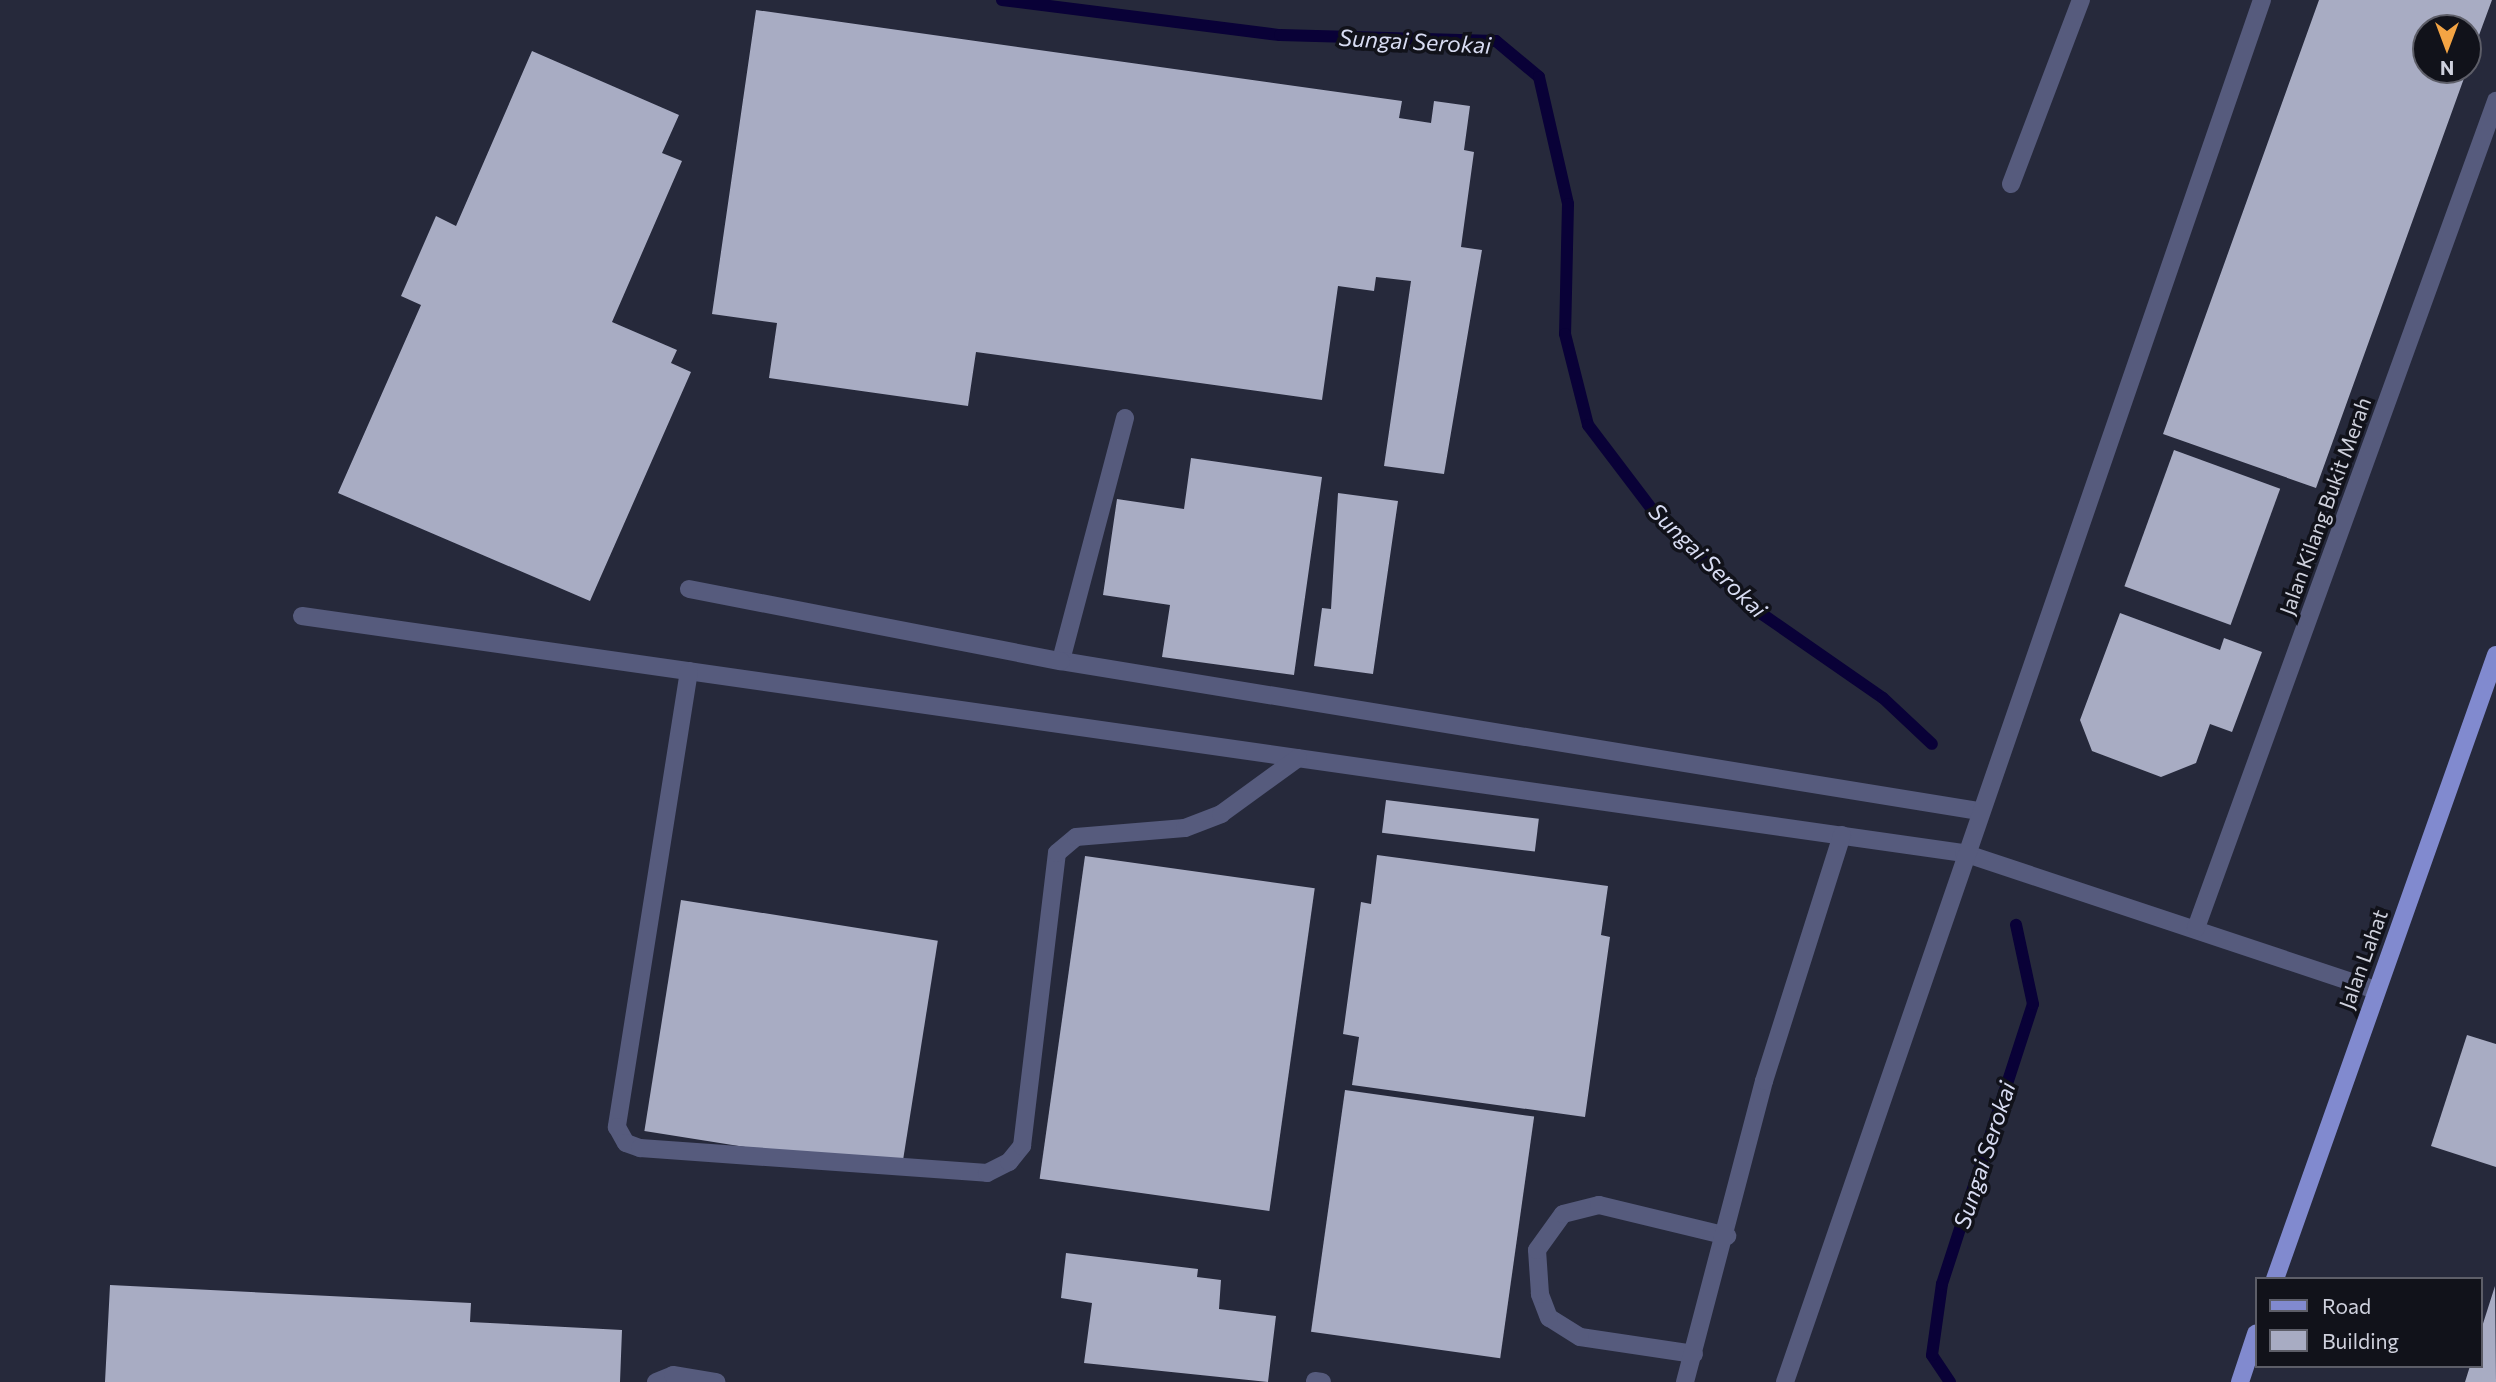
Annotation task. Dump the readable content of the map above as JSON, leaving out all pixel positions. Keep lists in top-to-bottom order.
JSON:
{
  "streets": {
    "main road": ["Jalan Lahat"],
    "street": ["Jalan Kilang Bukit Merah"]
  },
  "water": ["Sungai Serokai"],
  "legend": ["Road", "Building"],
  "north": "bottom"
}
